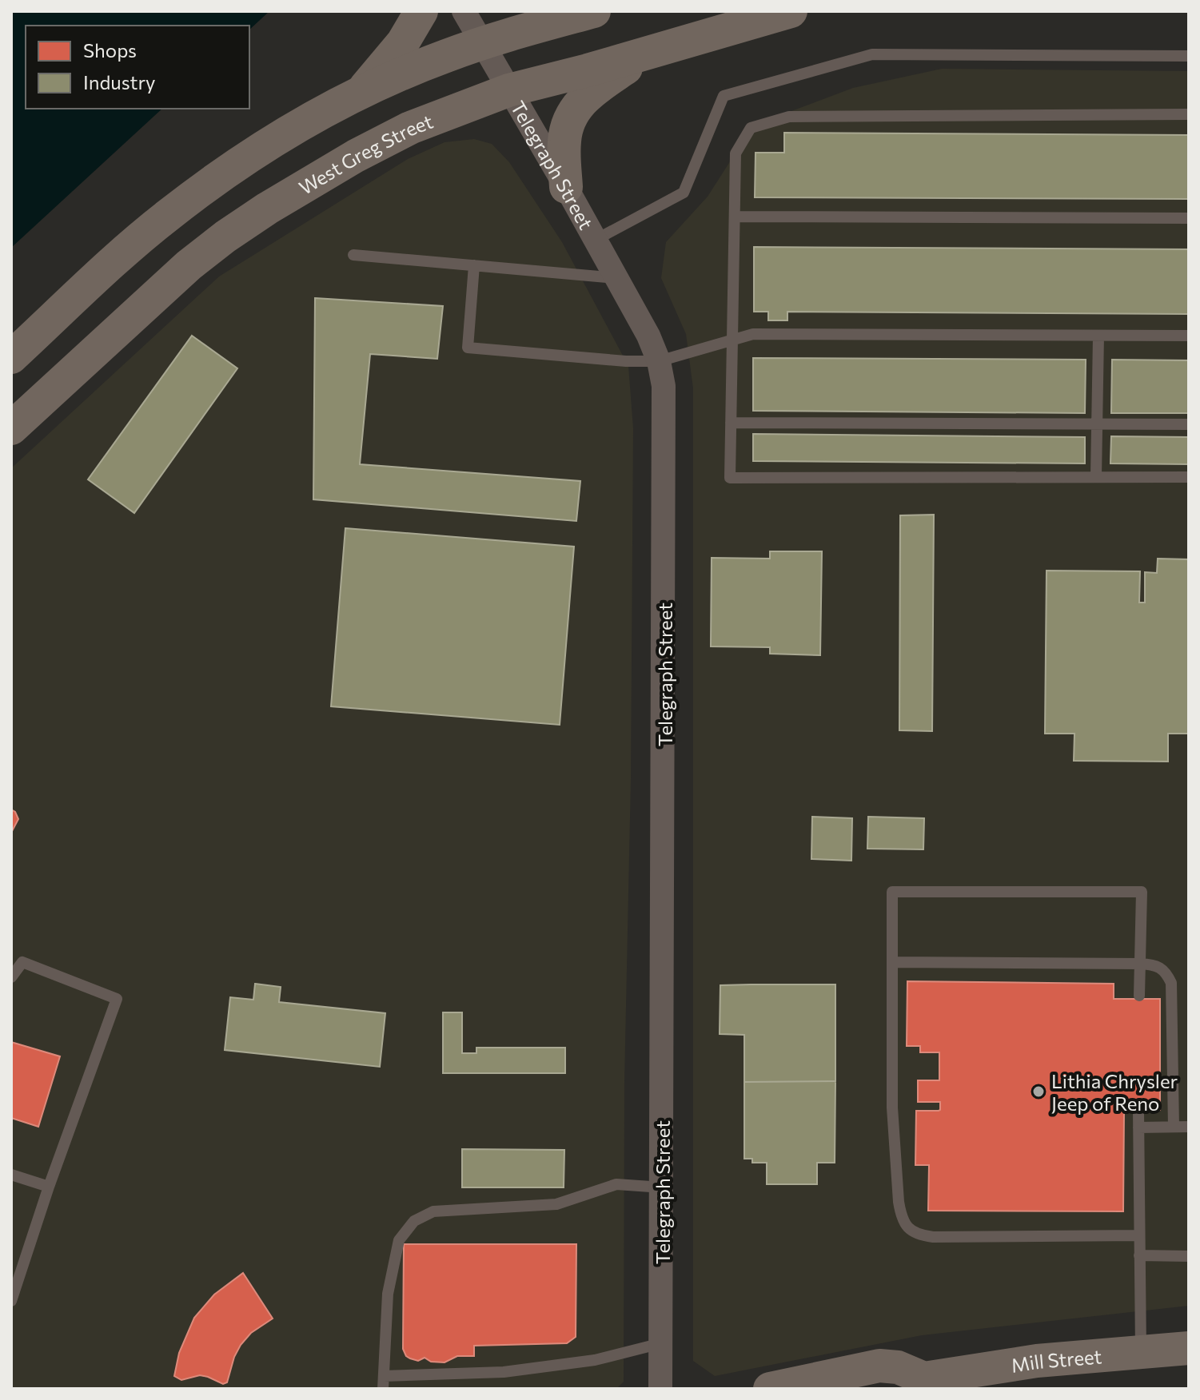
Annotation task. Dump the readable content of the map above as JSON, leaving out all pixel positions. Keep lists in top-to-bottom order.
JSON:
{
  "streets": {
    "main road": ["West Greg Street", "Mill Street"],
    "street": ["Telegraph Street"]
  },
  "crossings": [
    ["West Greg Street", "Telegraph Street"]
  ],
  "places": ["Lithia Chrysler Jeep of Reno"],
  "legend": ["Shops", "Industry"]
}
